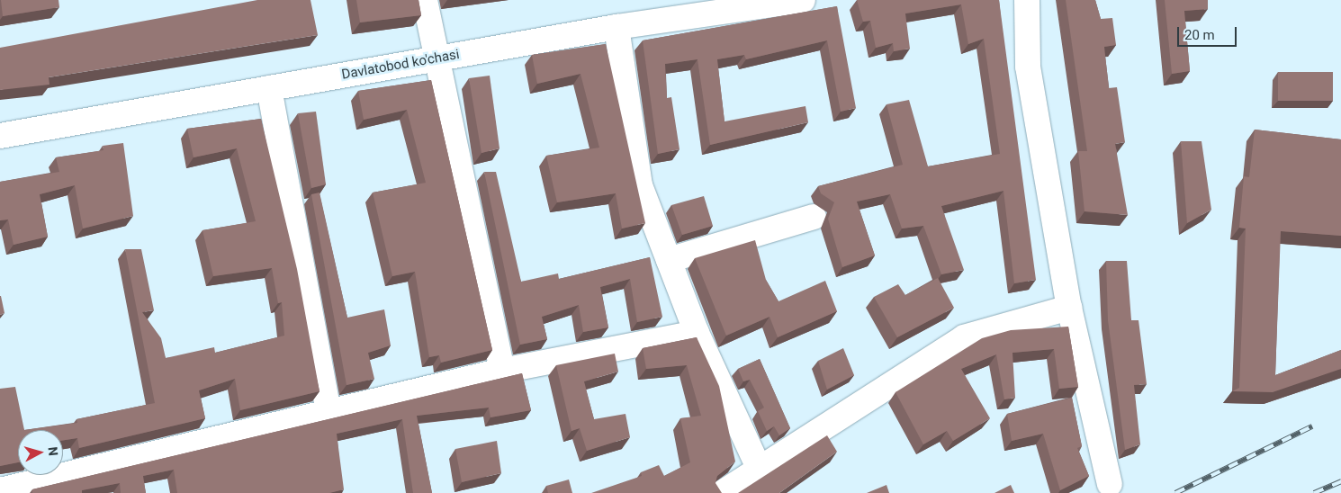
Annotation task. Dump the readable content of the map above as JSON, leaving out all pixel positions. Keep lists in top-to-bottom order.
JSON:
{
  "streets": {
    "street": ["Davlatobod ko'chasi"]
  },
  "scale_bar": "20 m",
  "north": "right"
}
